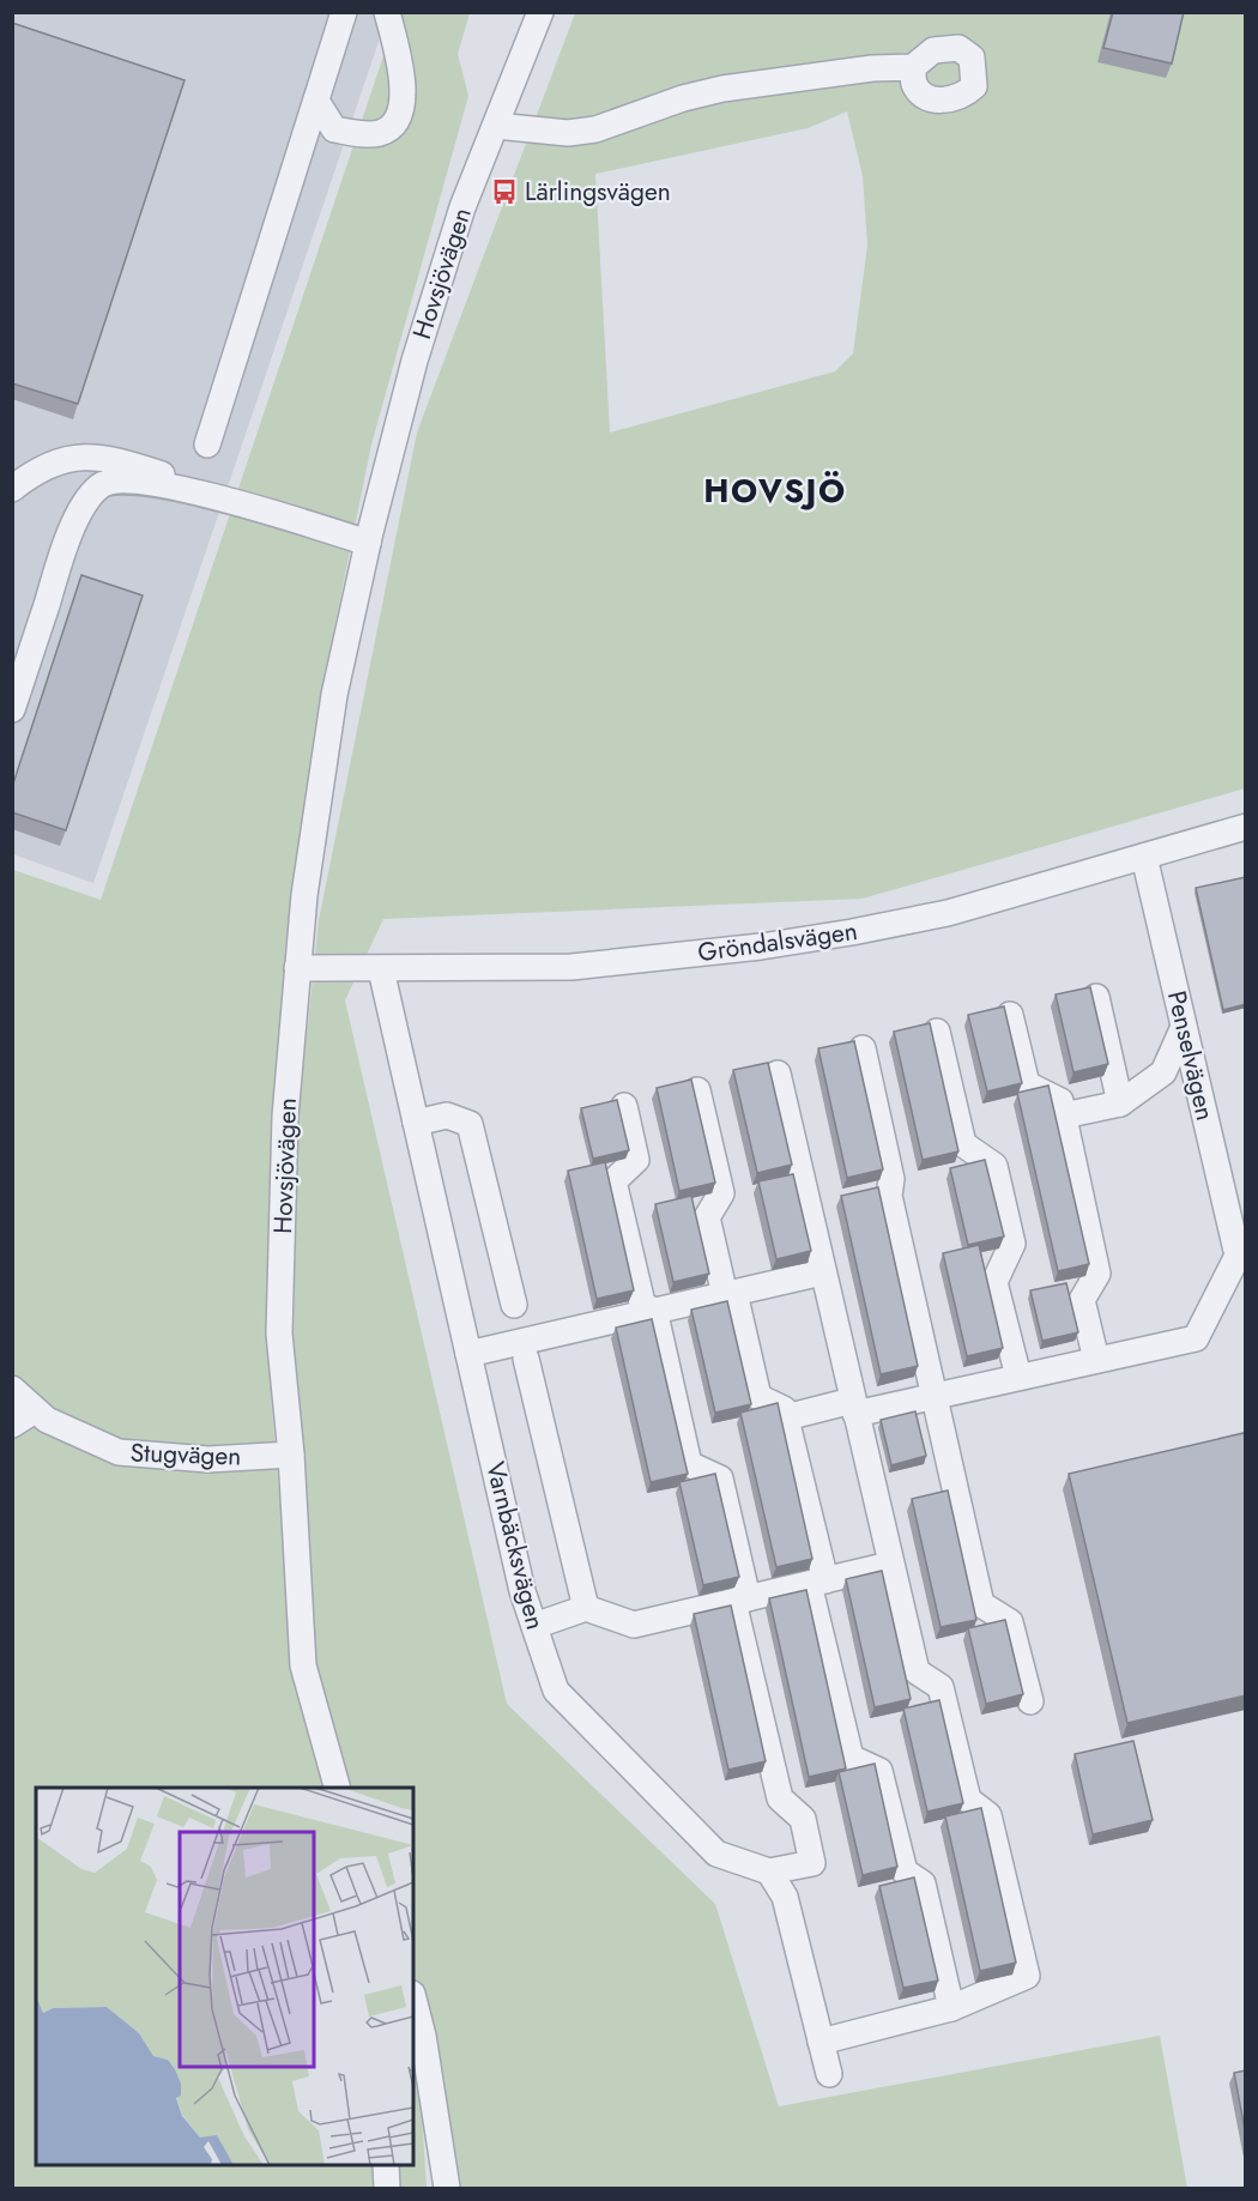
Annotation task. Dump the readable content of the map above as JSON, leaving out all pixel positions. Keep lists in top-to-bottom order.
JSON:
{
  "streets": {
    "street": [
      "Hovsjövägen",
      "Gröndalsvägen",
      "Penselvägen",
      "Stugvägen",
      "Varnbäcksvägen"
    ]
  },
  "crossings": [
    ["Hovsjövägen", "Gröndalsvägen"],
    ["Hovsjövägen", "Stugvägen"],
    ["Gröndalsvägen", "Penselvägen"],
    ["Gröndalsvägen", "Varnbäcksvägen"]
  ],
  "districts": ["HOVSJÖ"],
  "places": {
    "bus stop": ["Lärlingsvägen"]
  }
}
